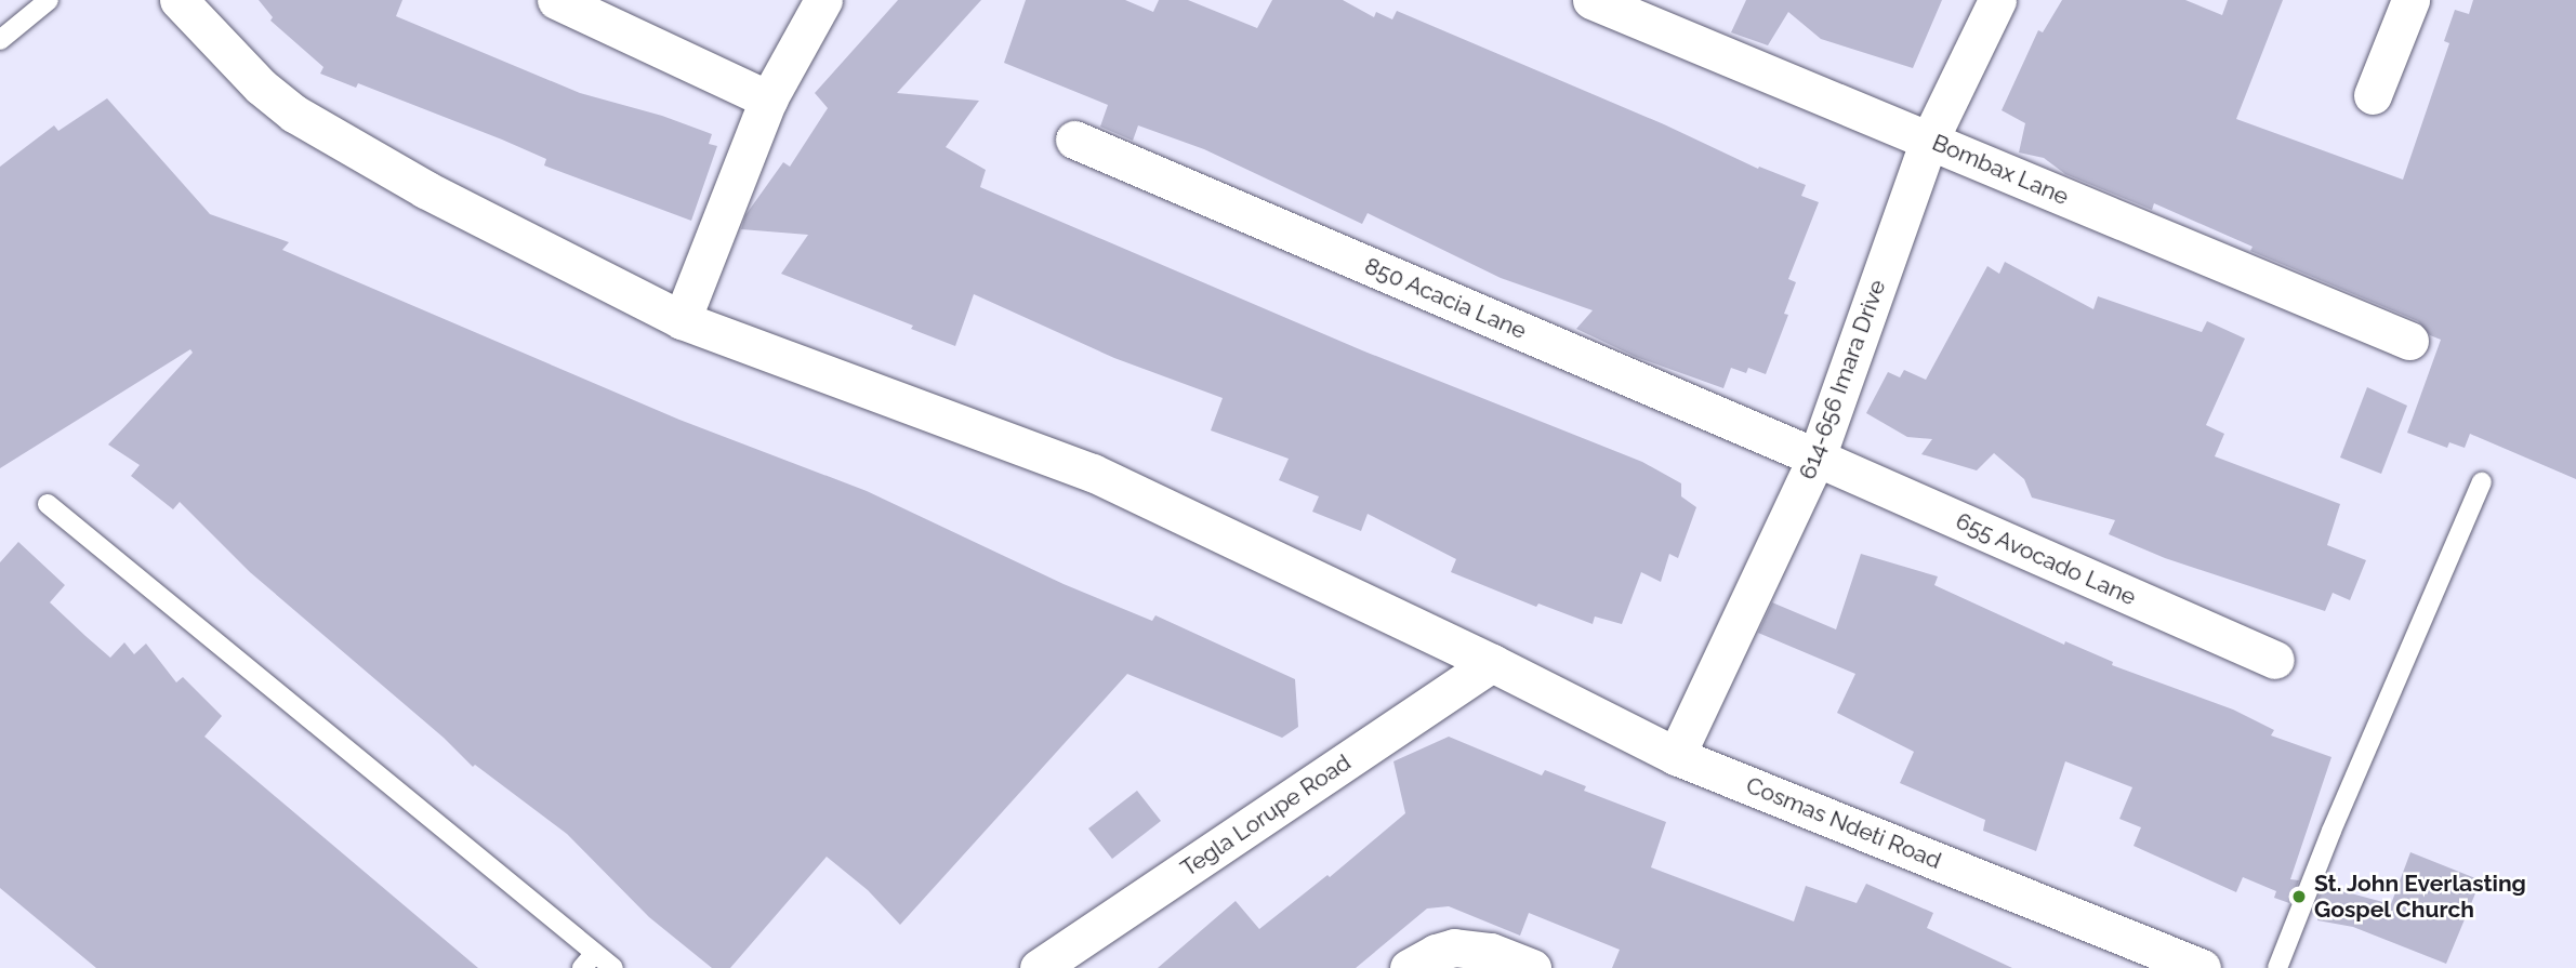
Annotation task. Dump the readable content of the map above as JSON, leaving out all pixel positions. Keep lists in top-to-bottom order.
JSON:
{
  "streets": {
    "street": [
      "Bombax Lane",
      "850 Acacia Lane",
      "614-656 Imara Drive",
      "655 Avocado Lane",
      "Tegla Lorupe Road",
      "Cosmas Ndeti Road"
    ]
  },
  "crossings": [
    ["Bombax Lane", "614-656 Imara Drive"],
    ["850 Acacia Lane", "614-656 Imara Drive"],
    ["850 Acacia Lane", "655 Avocado Lane"],
    ["614-656 Imara Drive", "655 Avocado Lane"],
    ["614-656 Imara Drive", "Cosmas Ndeti Road"],
    ["Tegla Lorupe Road", "Cosmas Ndeti Road"]
  ],
  "places": ["St. John Everlasting Gospel Church"]
}
